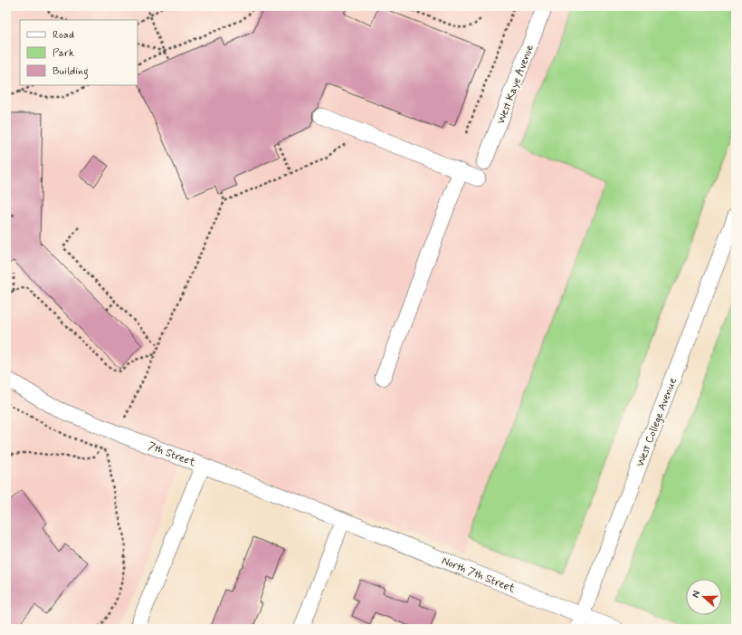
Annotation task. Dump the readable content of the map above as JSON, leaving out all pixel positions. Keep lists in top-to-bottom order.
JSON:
{
  "streets": {
    "street": [
      "West Kaye Avenue",
      "West College Avenue",
      "7th Street",
      "North 7th Street"
    ]
  },
  "crossings": [
    ["West College Avenue", "North 7th Street"],
    ["7th Street", "North 7th Street"]
  ],
  "legend": ["Road", "Park", "Building"],
  "north": "left"
}
